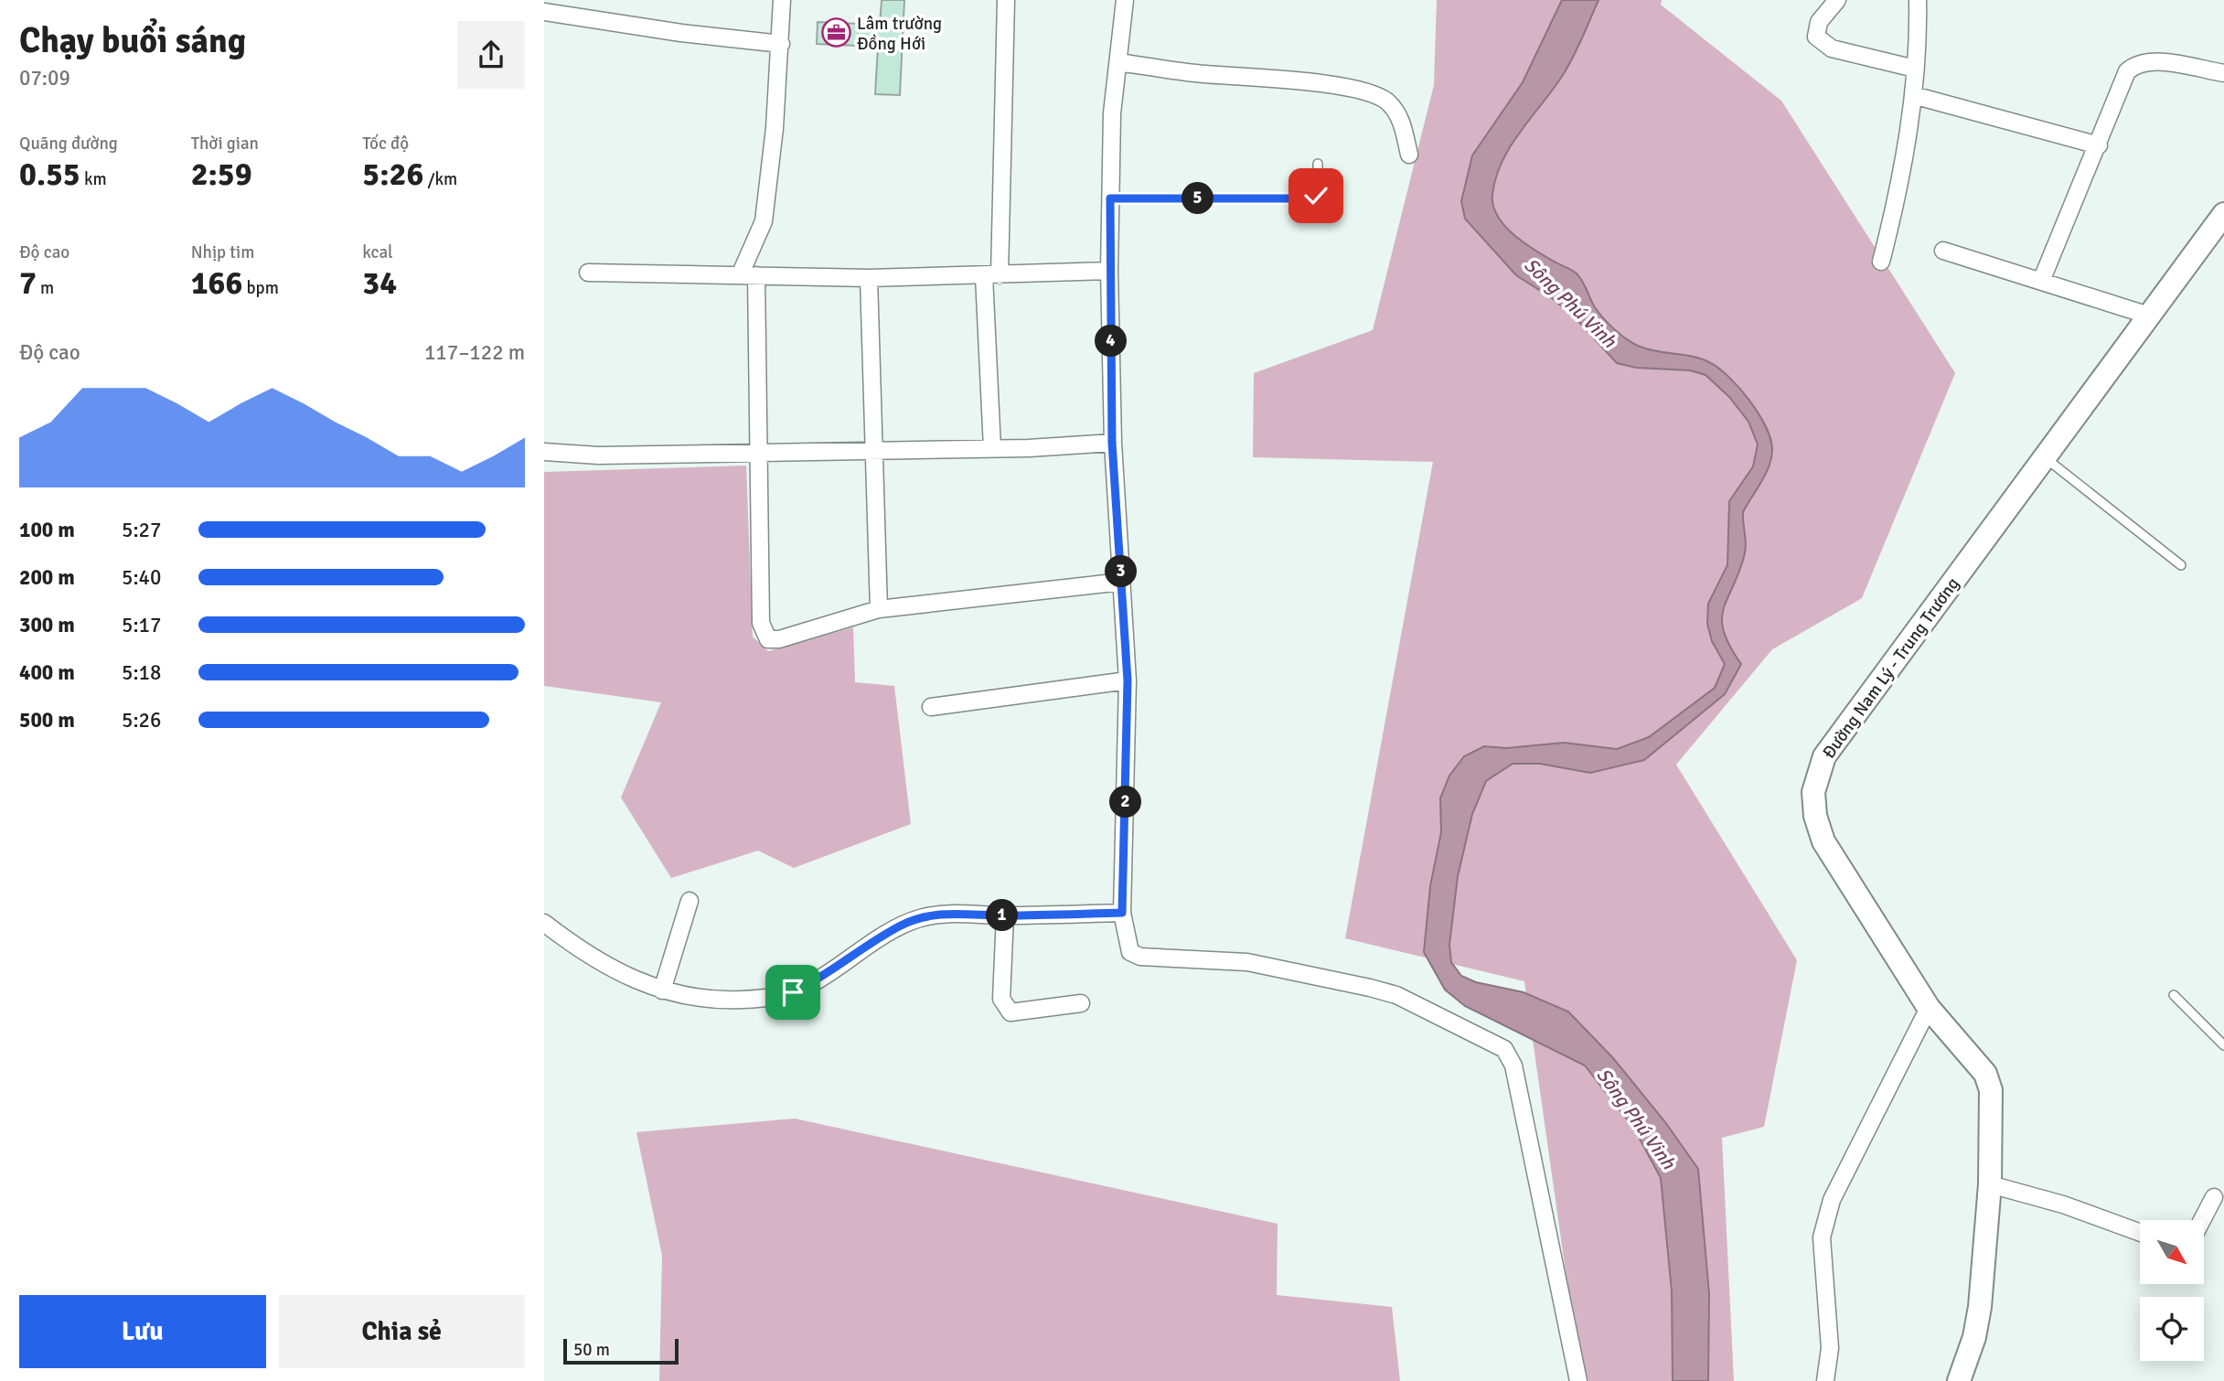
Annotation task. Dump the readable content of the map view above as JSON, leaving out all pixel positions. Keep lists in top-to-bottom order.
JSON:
{
  "streets": {
    "main road": ["Đường Nam Lý - Trung Trương"]
  },
  "water": ["Sông Phú Vinh"],
  "places": {
    "office": ["Lâm trường Đồng Hới"]
  },
  "scale_bar": "50 m",
  "north": "bottom right",
  "page": {
    "heading": ["Chạy buổi sáng", "07:09"],
    "stats": [
      ["Quãng đường", "0.55 km"],
      ["Thời gian", "2:59"],
      ["Tốc độ", "5:26 /km"],
      ["Độ cao", "7 m"],
      ["Nhịp tim", "166 bpm"],
      ["kcal", "34"]
    ],
    "pins": [
      "5",
      "4",
      "3",
      "2",
      "1"
    ],
    "chart": ["Độ cao", "117–122 m"],
    "list": [
      {
        "name": "100 m",
        "note": "5:27"
      },
      {
        "name": "200 m",
        "note": "5:40"
      },
      {
        "name": "300 m",
        "note": "5:17"
      },
      {
        "name": "400 m",
        "note": "5:18"
      },
      {
        "name": "500 m",
        "note": "5:26"
      }
    ],
    "buttons": ["Lưu", "Chia sẻ"],
    "scale": "50 m"
  }
}
